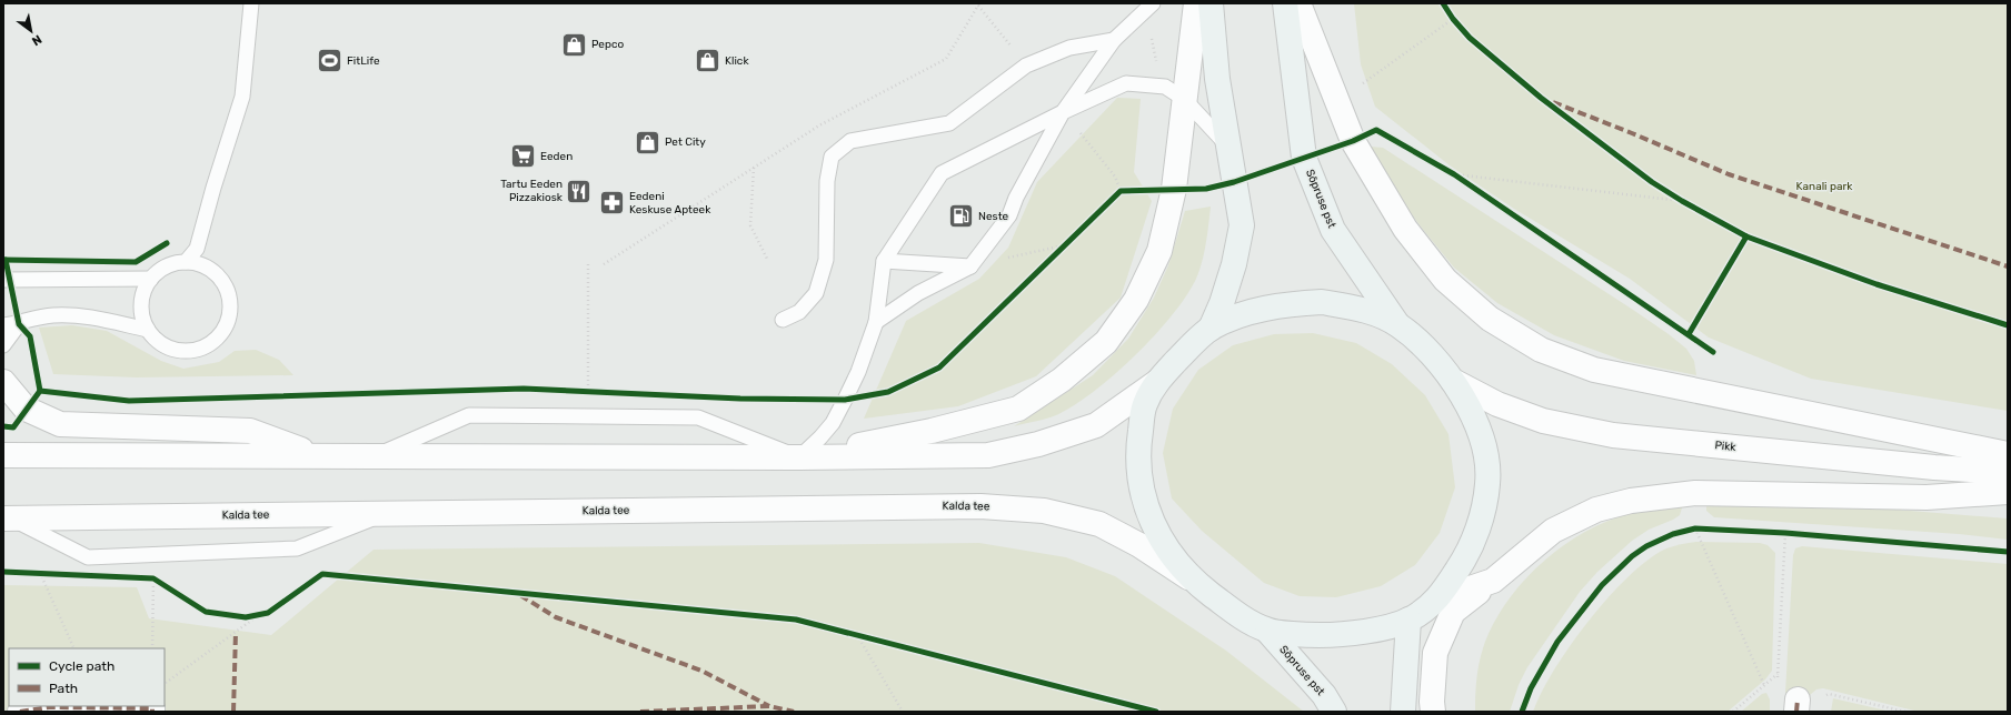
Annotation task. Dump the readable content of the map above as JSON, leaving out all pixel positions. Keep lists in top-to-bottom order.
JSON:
{
  "streets": {
    "main road": ["Sõpruse pst"],
    "street": ["Pikk", "Kalda tee"]
  },
  "parks": ["Kanali park"],
  "places": {
    "shop": ["Pepco", "Klick", "Pet City"],
    "sports": ["FitLife"],
    "supermarket": ["Eeden"],
    "restaurant": ["Tartu Eeden Pizzakiosk"],
    "pharmacy": ["Eedeni Keskuse Apteek"],
    "fuel station": ["Neste"]
  },
  "legend": ["Cycle path", "Path"],
  "north": "bottom right"
}
